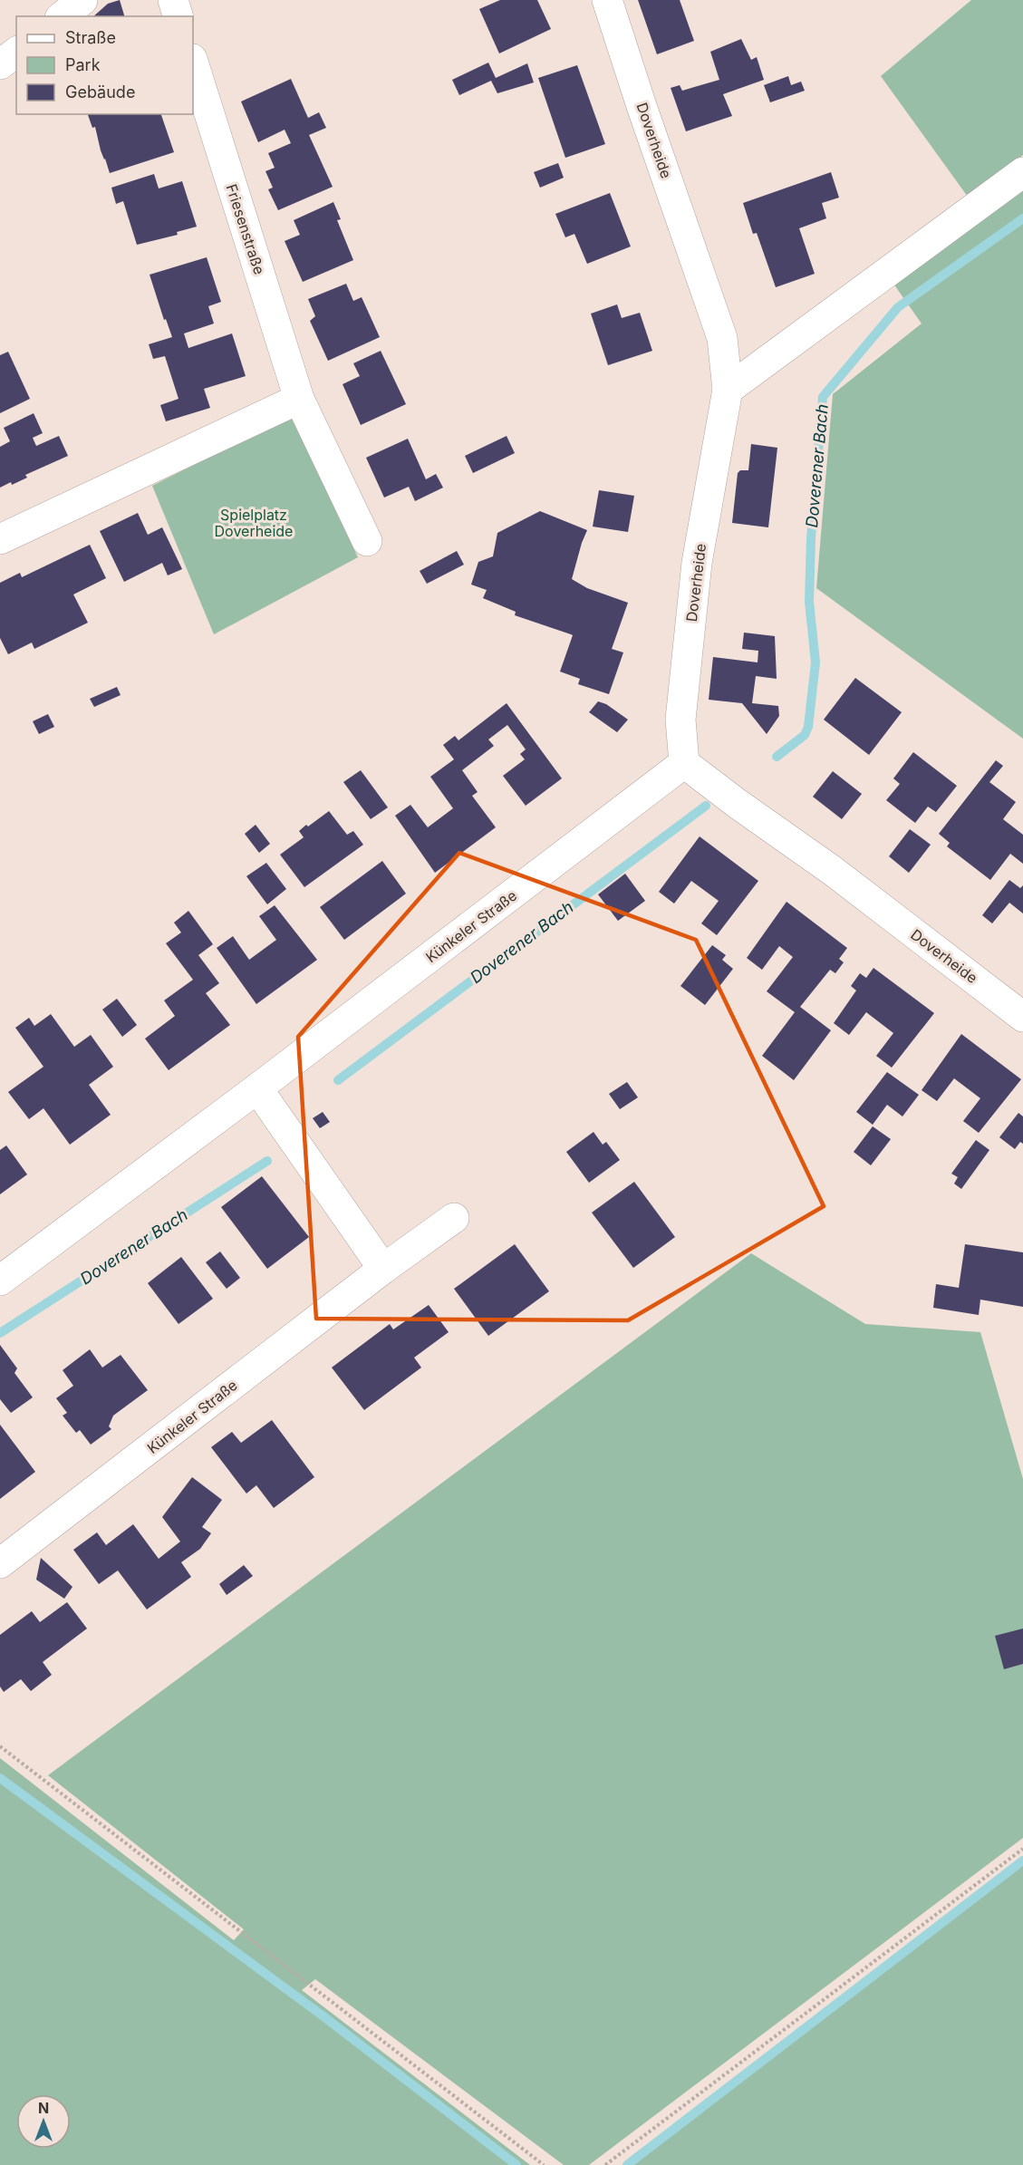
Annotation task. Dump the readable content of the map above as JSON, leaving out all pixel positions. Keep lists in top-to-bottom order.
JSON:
{
  "streets": {
    "street": ["Doverheide", "Friesenstraße", "Künkeler Straße"]
  },
  "crossings": [
    ["Doverheide", "Künkeler Straße"]
  ],
  "water": ["Doverener Bach"],
  "parks": ["Spielplatz Doverheide"],
  "legend": ["Straße", "Park", "Gebäude"],
  "north": "top"
}
